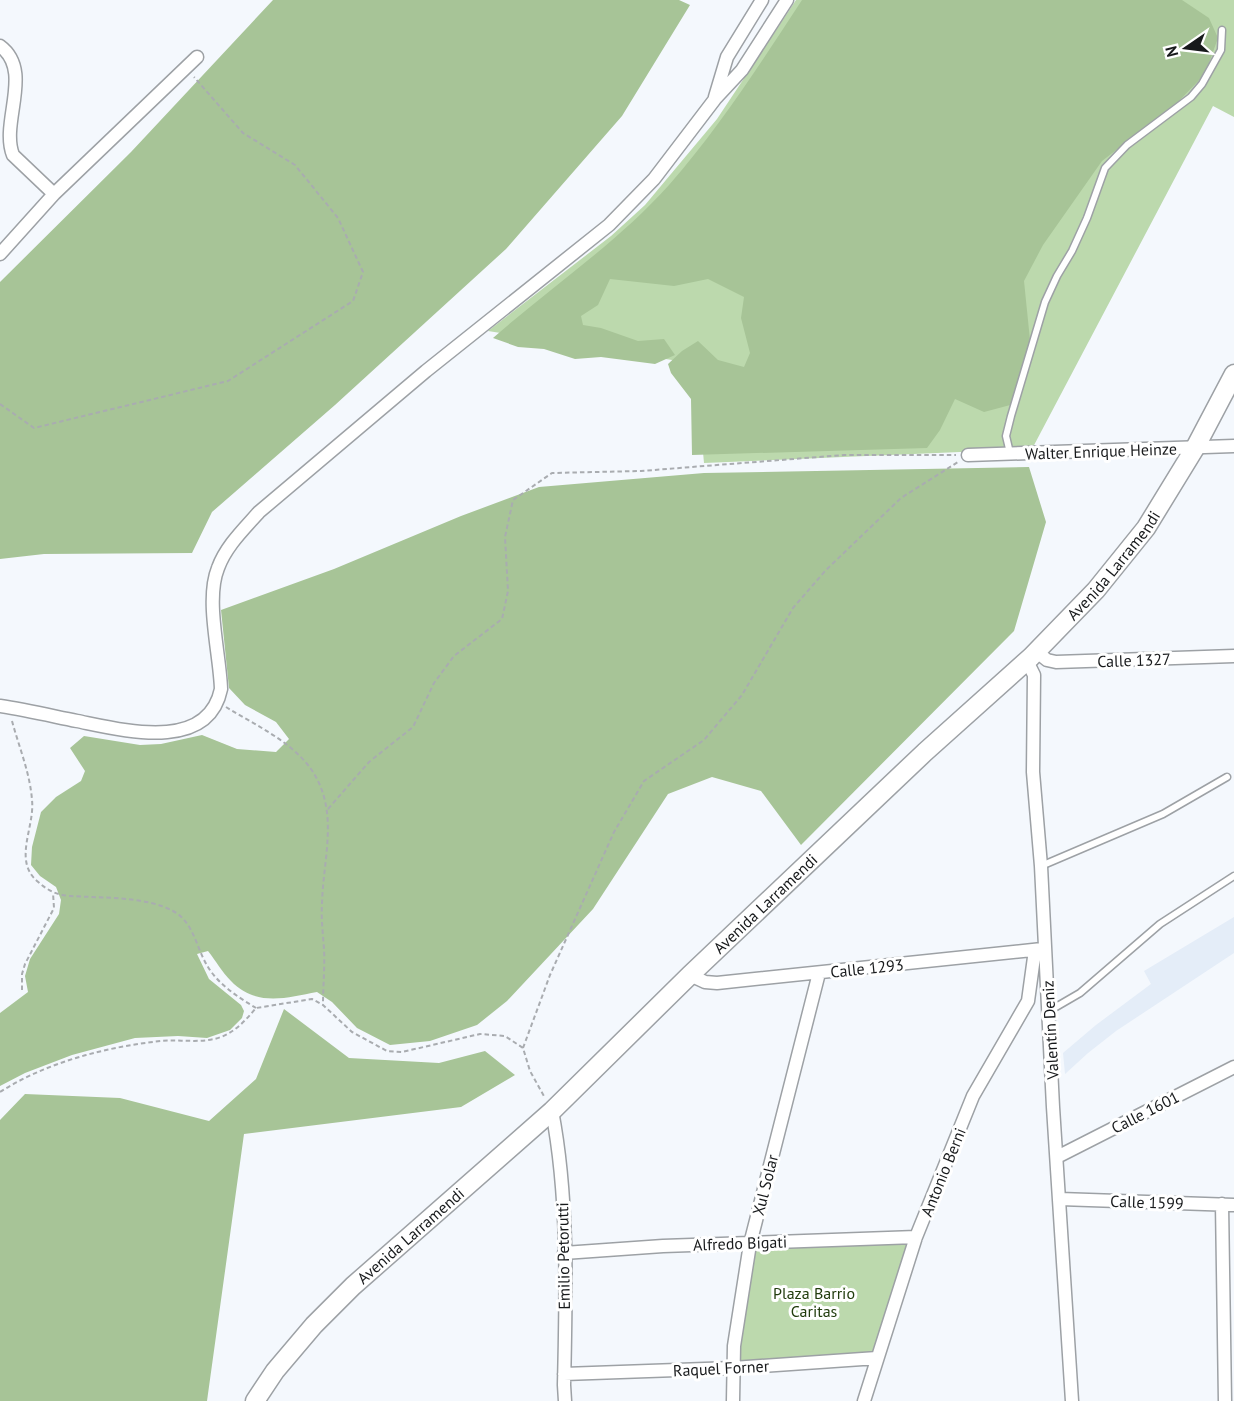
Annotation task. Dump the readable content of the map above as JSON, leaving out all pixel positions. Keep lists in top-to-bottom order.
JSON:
{
  "streets": {
    "main road": ["Avenida Larramendi"],
    "street": [
      "Walter Enrique Heinze",
      "Calle 1327",
      "Calle 1293",
      "Valentín Deniz",
      "Calle 1601",
      "Antonio Berni",
      "Xul Solar",
      "Calle 1599",
      "Alfredo Bigati",
      "Emilio Petorutti",
      "Raquel Forner"
    ]
  },
  "crossings": [
    ["Walter Enrique Heinze", "Avenida Larramendi"],
    ["Avenida Larramendi", "Calle 1327"],
    ["Avenida Larramendi", "Calle 1293"],
    ["Avenida Larramendi", "Valentín Deniz"],
    ["Avenida Larramendi", "Emilio Petorutti"],
    ["Calle 1327", "Valentín Deniz"],
    ["Calle 1293", "Valentín Deniz"],
    ["Calle 1293", "Antonio Berni"],
    ["Calle 1293", "Xul Solar"],
    ["Valentín Deniz", "Calle 1601"],
    ["Valentín Deniz", "Antonio Berni"],
    ["Valentín Deniz", "Calle 1599"],
    ["Antonio Berni", "Alfredo Bigati"],
    ["Antonio Berni", "Raquel Forner"],
    ["Xul Solar", "Alfredo Bigati"],
    ["Xul Solar", "Raquel Forner"],
    ["Alfredo Bigati", "Emilio Petorutti"],
    ["Emilio Petorutti", "Raquel Forner"]
  ],
  "parks": ["Plaza Barrio Caritas"],
  "north": "left"
}
